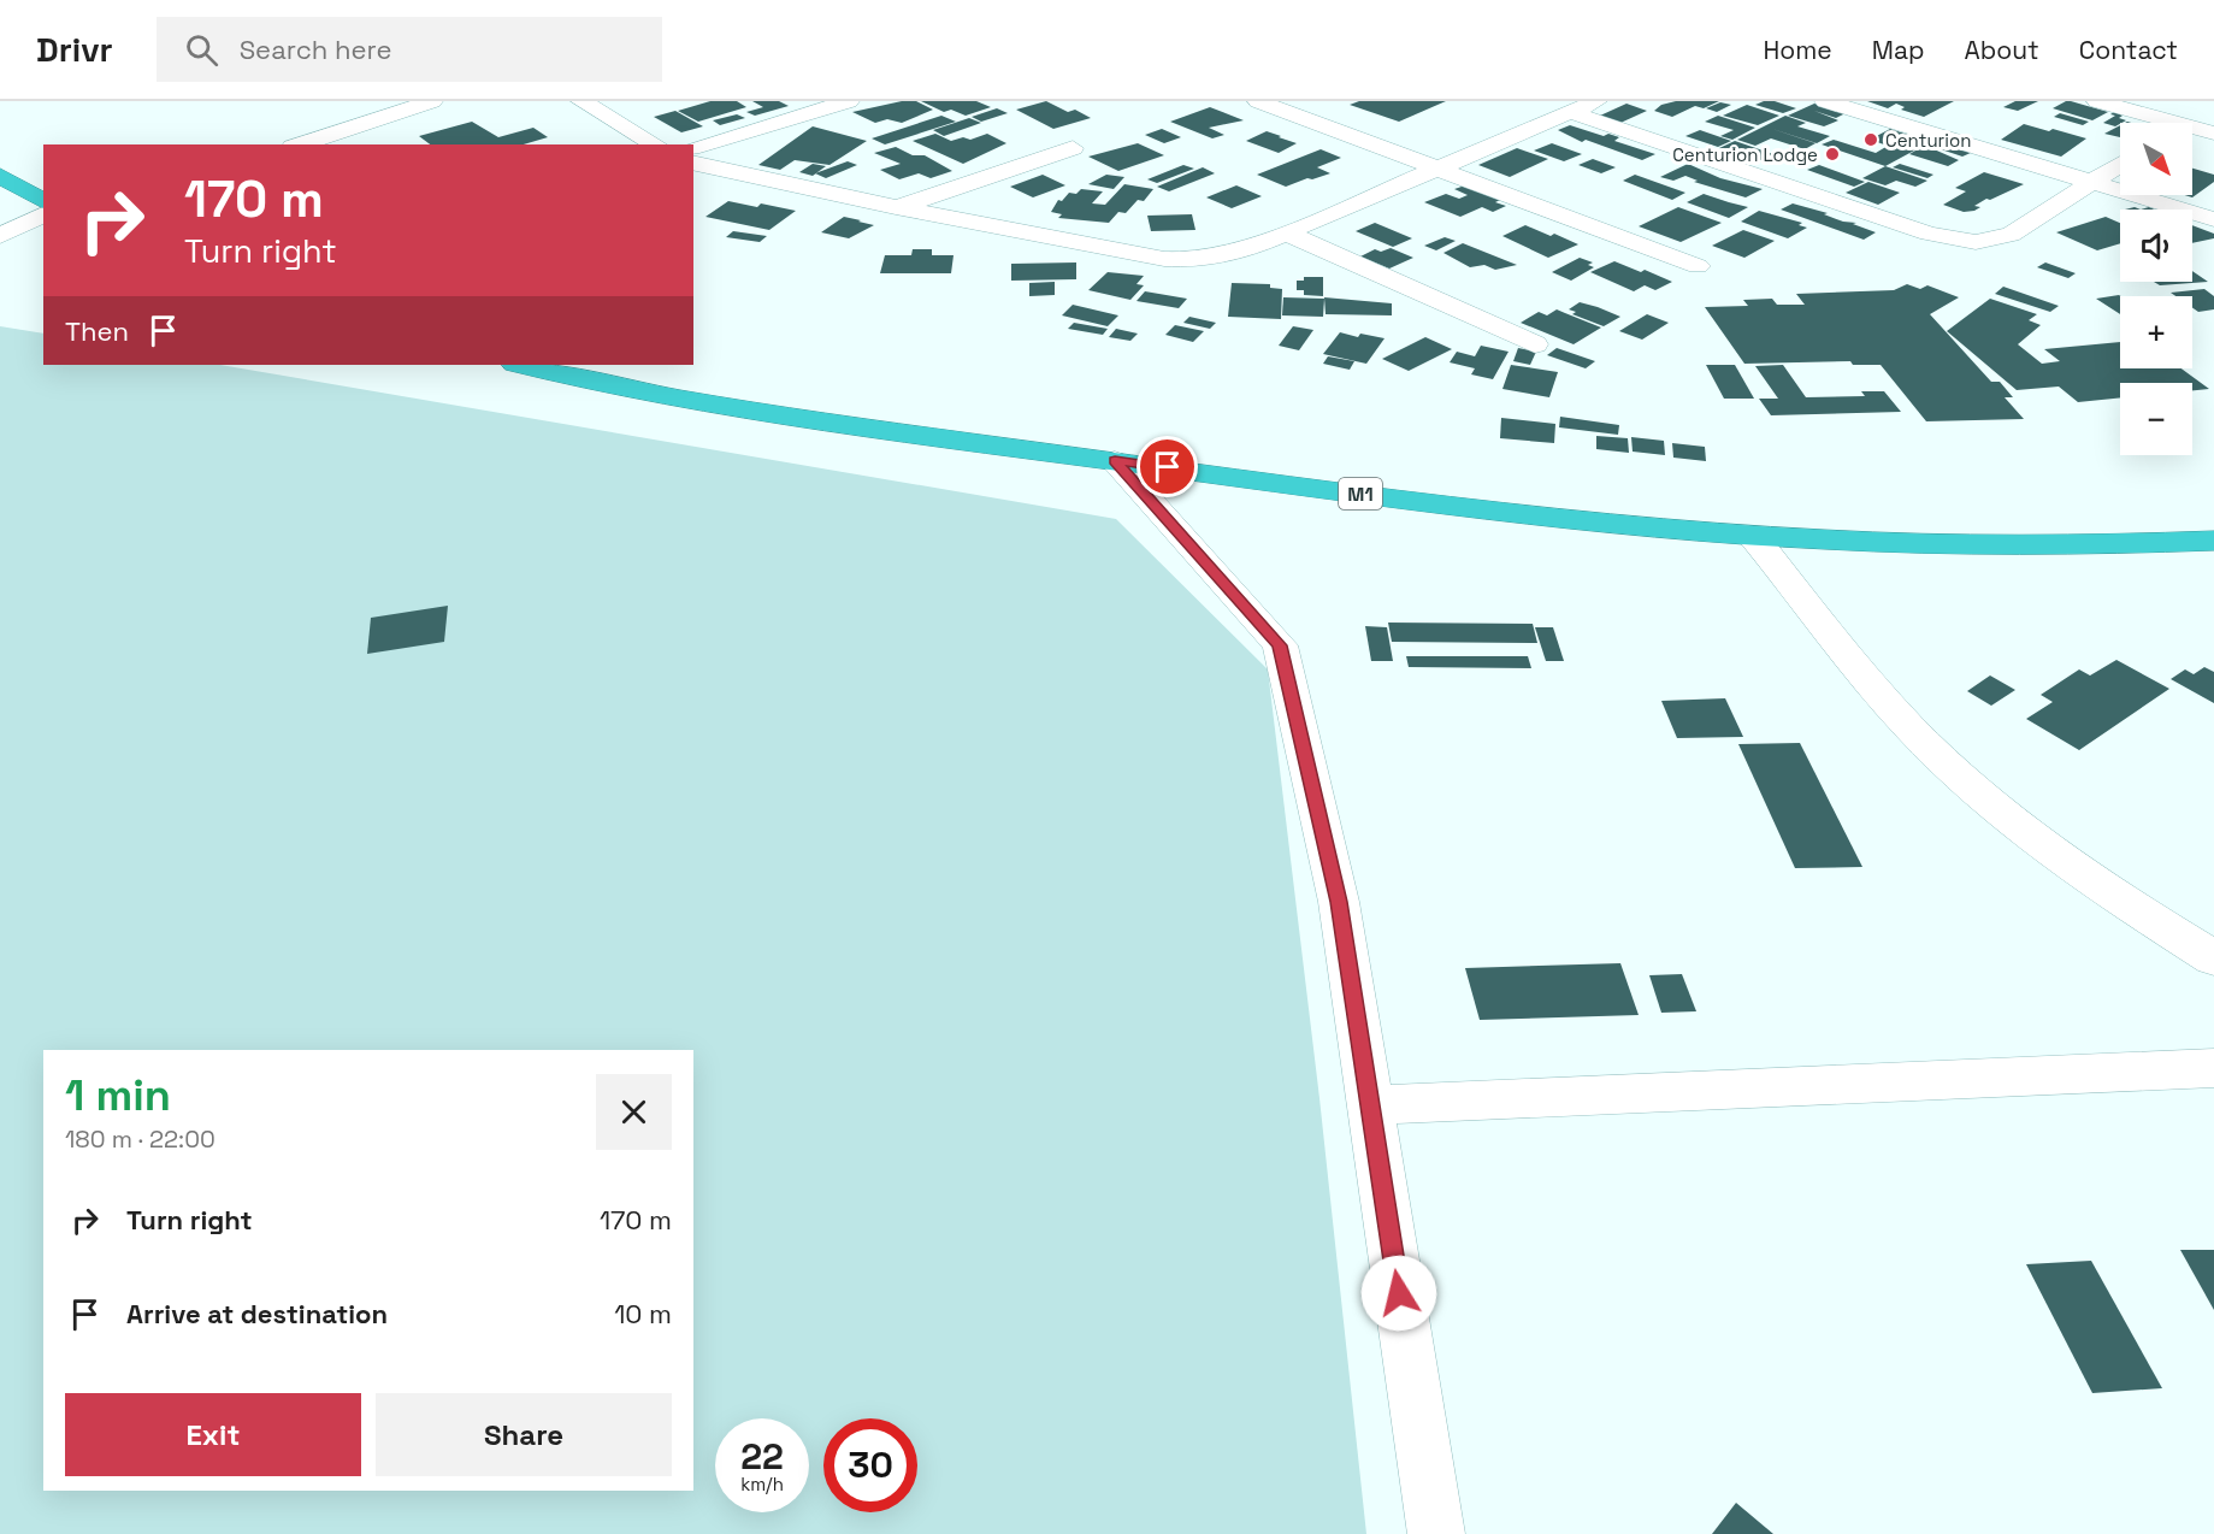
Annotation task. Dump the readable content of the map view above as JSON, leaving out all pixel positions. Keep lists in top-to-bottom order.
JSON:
{
  "streets": {
    "highway": ["M1"]
  },
  "places": ["Centurion", "Centurion Lodge"],
  "north": "bottom right",
  "page": {
    "header": "Drivr",
    "search": "Search here",
    "nav": [
      "Home",
      "Map",
      "About",
      "Contact"
    ],
    "map_buttons": ["+", "−"],
    "turn": ["170 m", "Turn right"],
    "then": "Then",
    "heading": ["1 min", "180 m · 22:00"],
    "list": [
      {
        "name": "Turn right",
        "value": "170 m"
      },
      {
        "name": "Arrive at destination",
        "value": "10 m"
      }
    ],
    "buttons": ["Exit", "Share"],
    "speed": "22 km/h",
    "limit": "30"
  }
}
